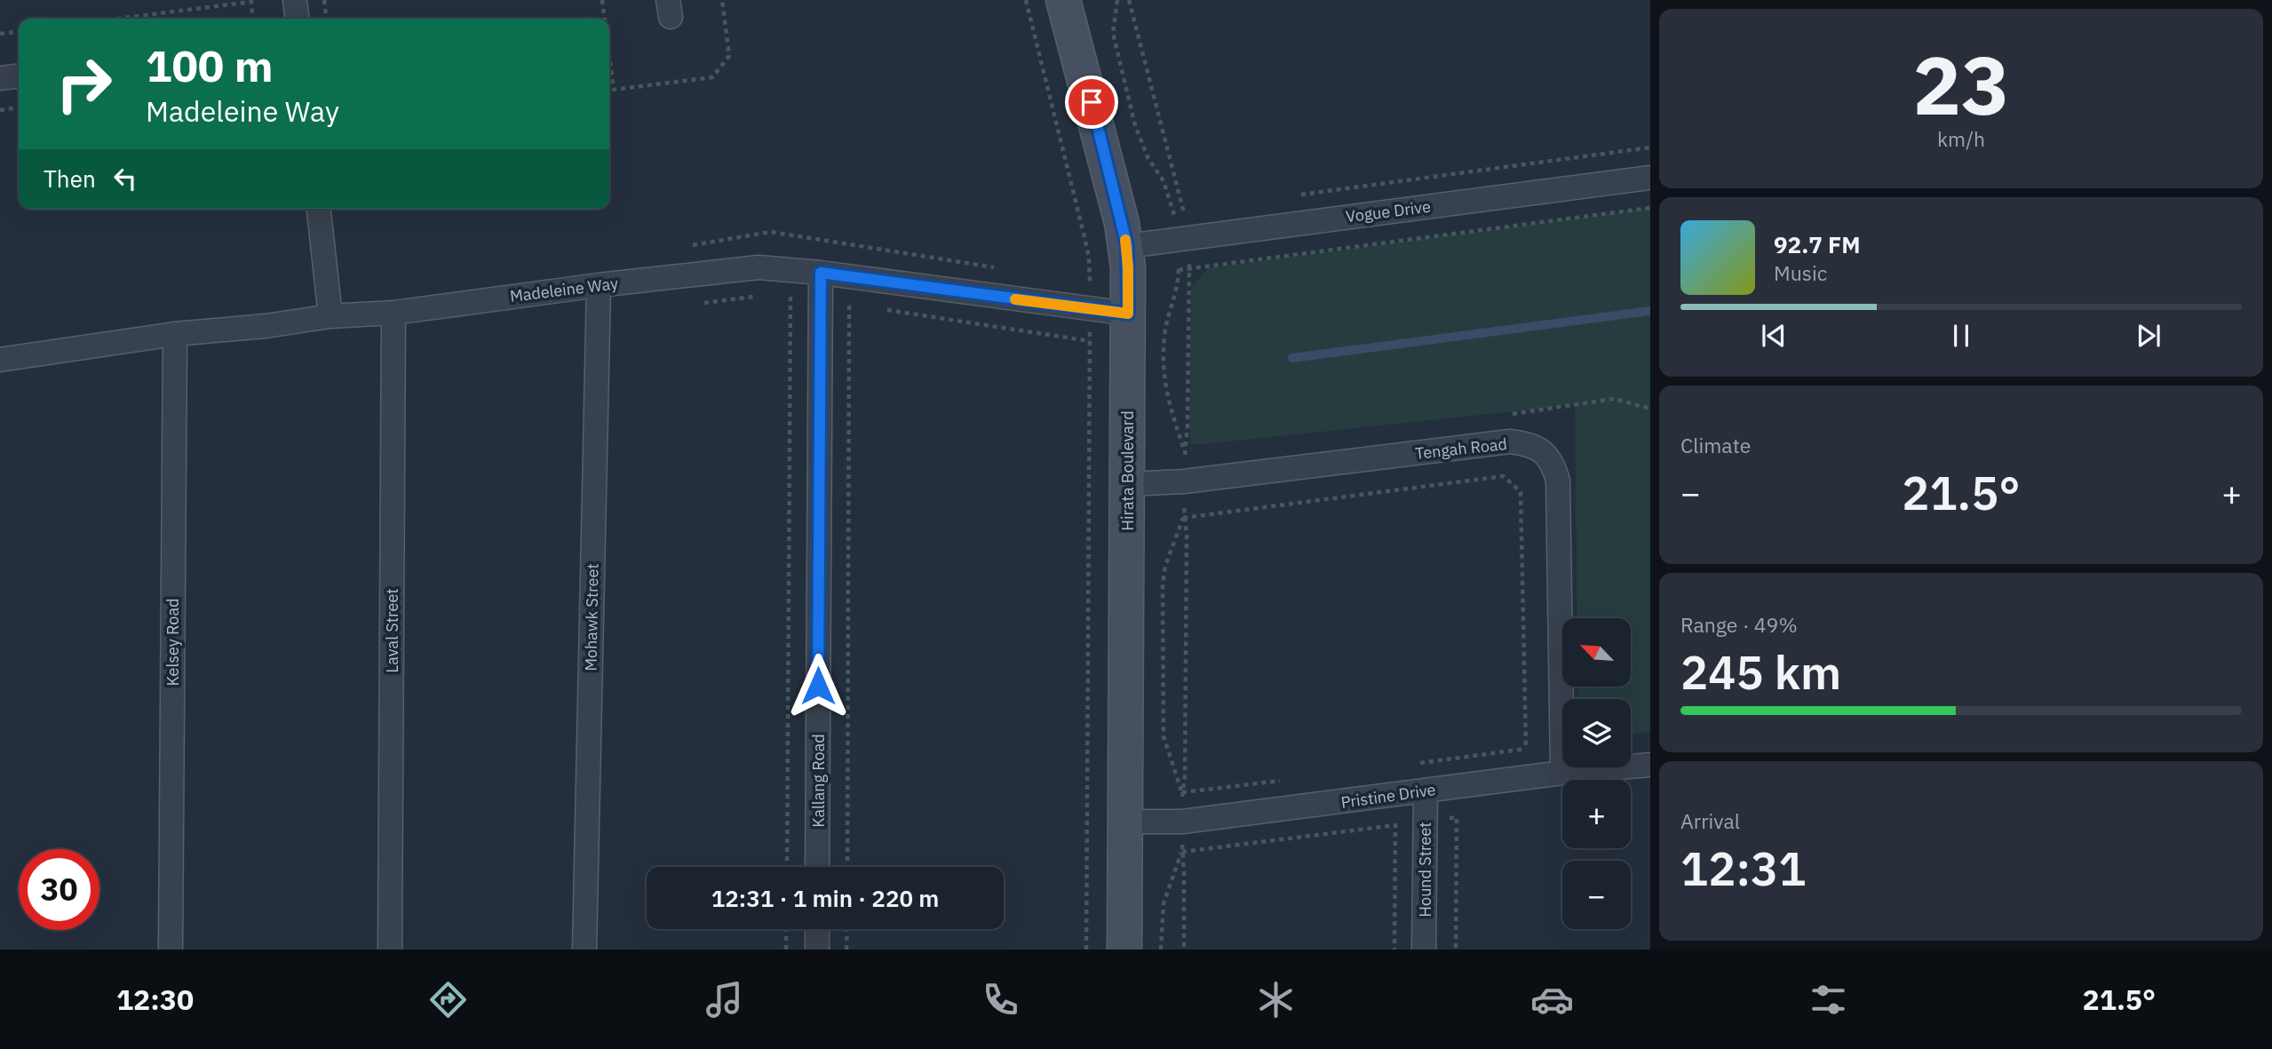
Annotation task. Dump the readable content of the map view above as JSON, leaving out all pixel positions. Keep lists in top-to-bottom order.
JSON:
{
  "streets": {
    "street": [
      "Vogue Drive",
      "Madeleine Way",
      "Tengah Road",
      "Hirata Boulevard",
      "Mohawk Street",
      "Laval Street",
      "Kelsey Road",
      "Kallang Road",
      "Pristine Drive",
      "Hound Street"
    ]
  },
  "crossings": [
    ["Vogue Drive", "Hirata Boulevard"],
    ["Madeleine Way", "Hirata Boulevard"],
    ["Madeleine Way", "Mohawk Street"],
    ["Madeleine Way", "Laval Street"],
    ["Madeleine Way", "Kelsey Road"],
    ["Madeleine Way", "Kallang Road"],
    ["Tengah Road", "Hirata Boulevard"],
    ["Tengah Road", "Pristine Drive"],
    ["Hirata Boulevard", "Pristine Drive"],
    ["Pristine Drive", "Hound Street"]
  ],
  "north": "top left",
  "page": {
    "tile": [
      ["23", "km/h"],
      "Climate",
      ["Range · 49%", "245 km"],
      ["Arrival", "12:31"]
    ],
    "turn": ["100 m", "Madeleine Way"],
    "then": "Then",
    "song": ["92.7 FM", "Music"],
    "heat": ["−", "21.5°", "+"],
    "map_buttons": ["+", "−"],
    "limit": "30",
    "trip": "12:31 · 1 min · 220 m",
    "tabs": ["12:30", "21.5°"]
  }
}
